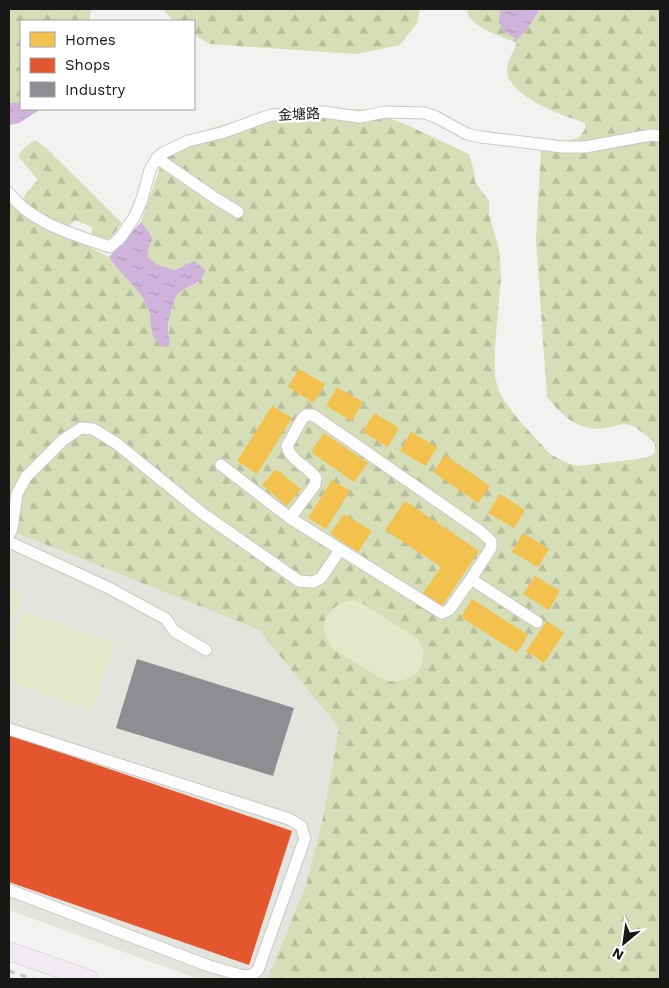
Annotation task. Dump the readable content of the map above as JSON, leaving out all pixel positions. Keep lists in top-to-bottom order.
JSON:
{
  "streets": {
    "street": ["金塘路"]
  },
  "legend": ["Homes", "Shops", "Industry"],
  "north": "bottom left"
}
